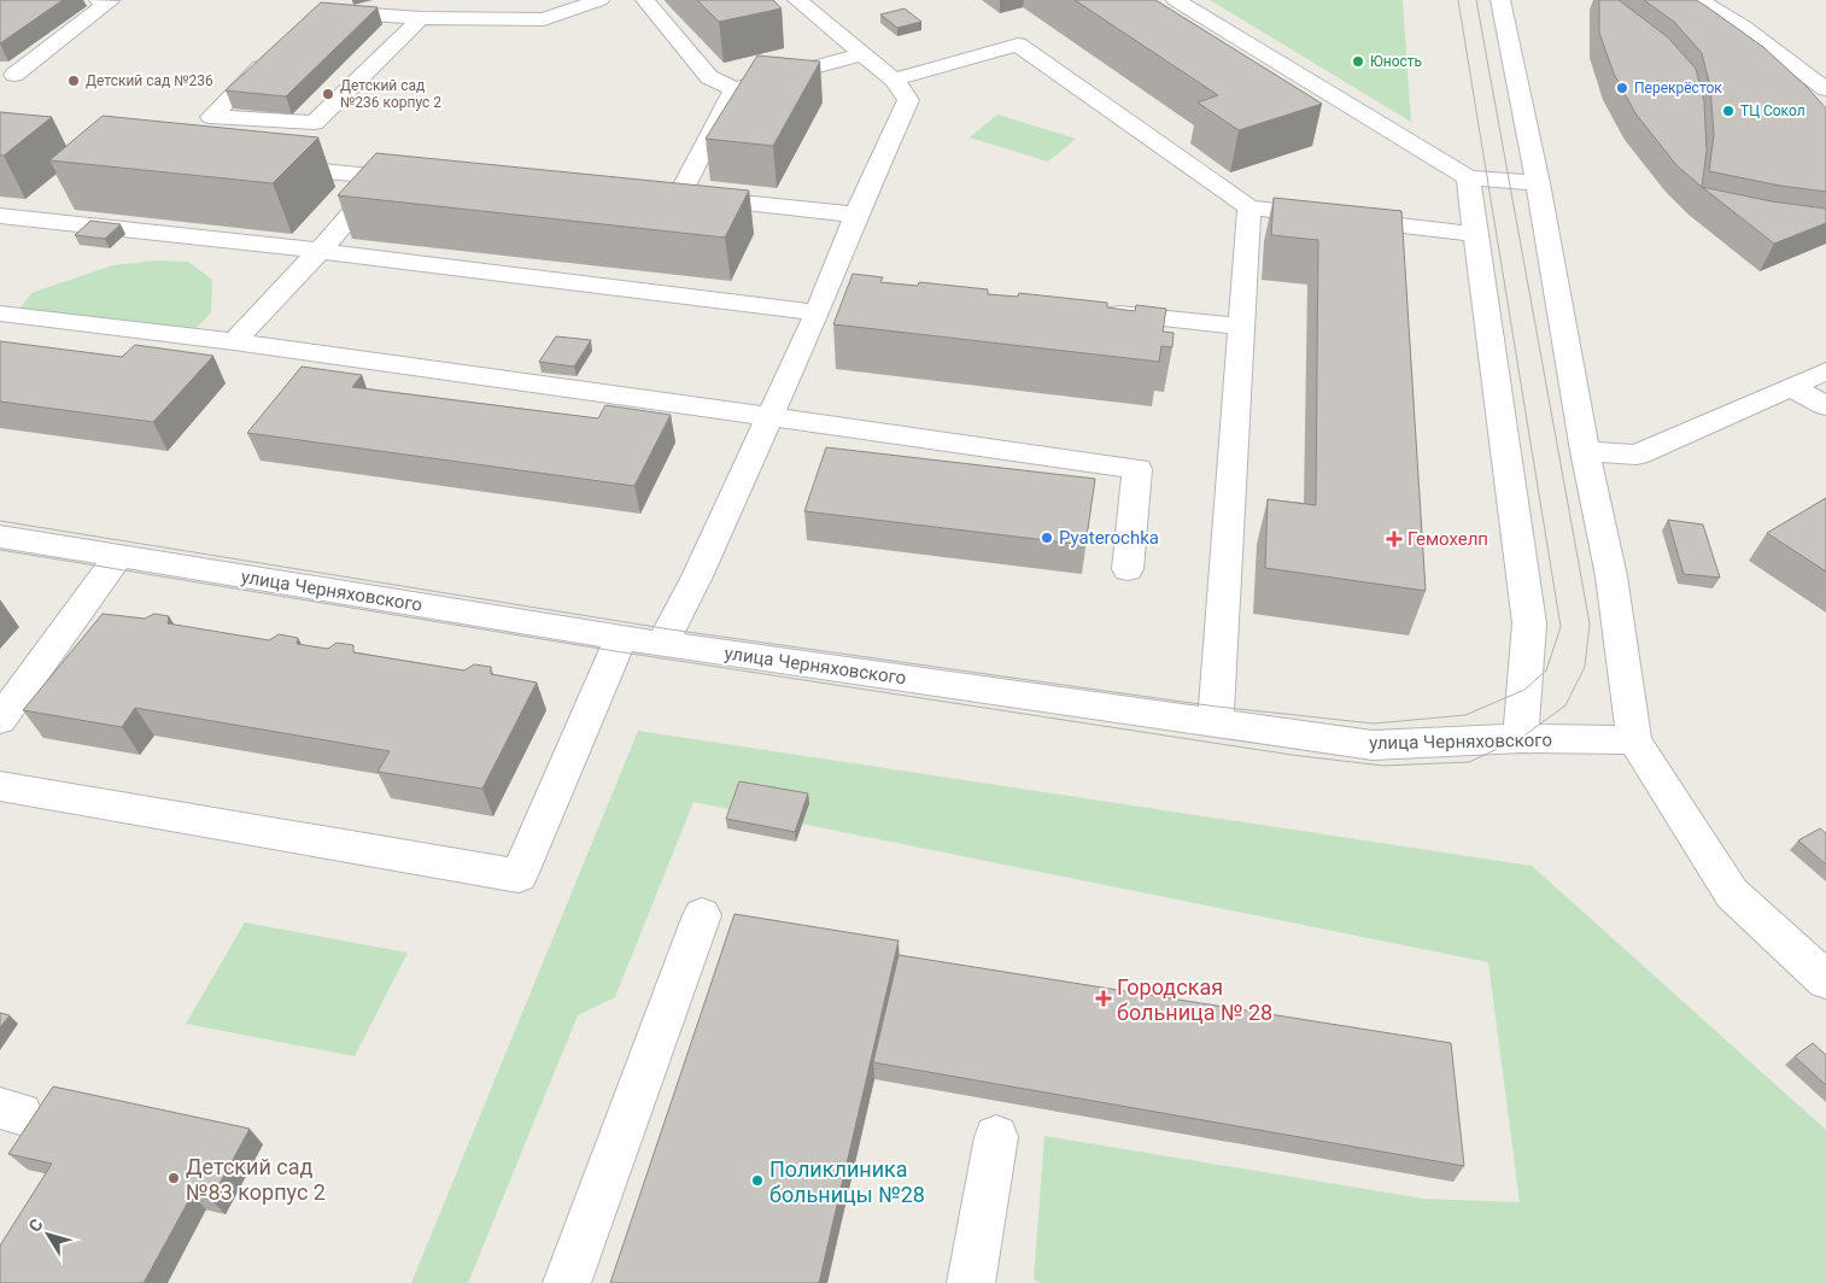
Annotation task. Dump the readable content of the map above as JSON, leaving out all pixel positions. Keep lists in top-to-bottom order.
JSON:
{
  "streets": {
    "street": ["улица Черняховского"]
  },
  "places": {
    "other": [
      "Юность",
      "Детский сад №236",
      "Перекрёсток",
      "Детский сад №236 корпус 2",
      "ТЦ Сокол",
      "Pyaterochka",
      "Детский сад №83 корпус 2",
      "Поликлиника больницы №28"
    ],
    "health": ["Гемохелп", "Городская больница № 28"]
  },
  "north": "top left"
}
